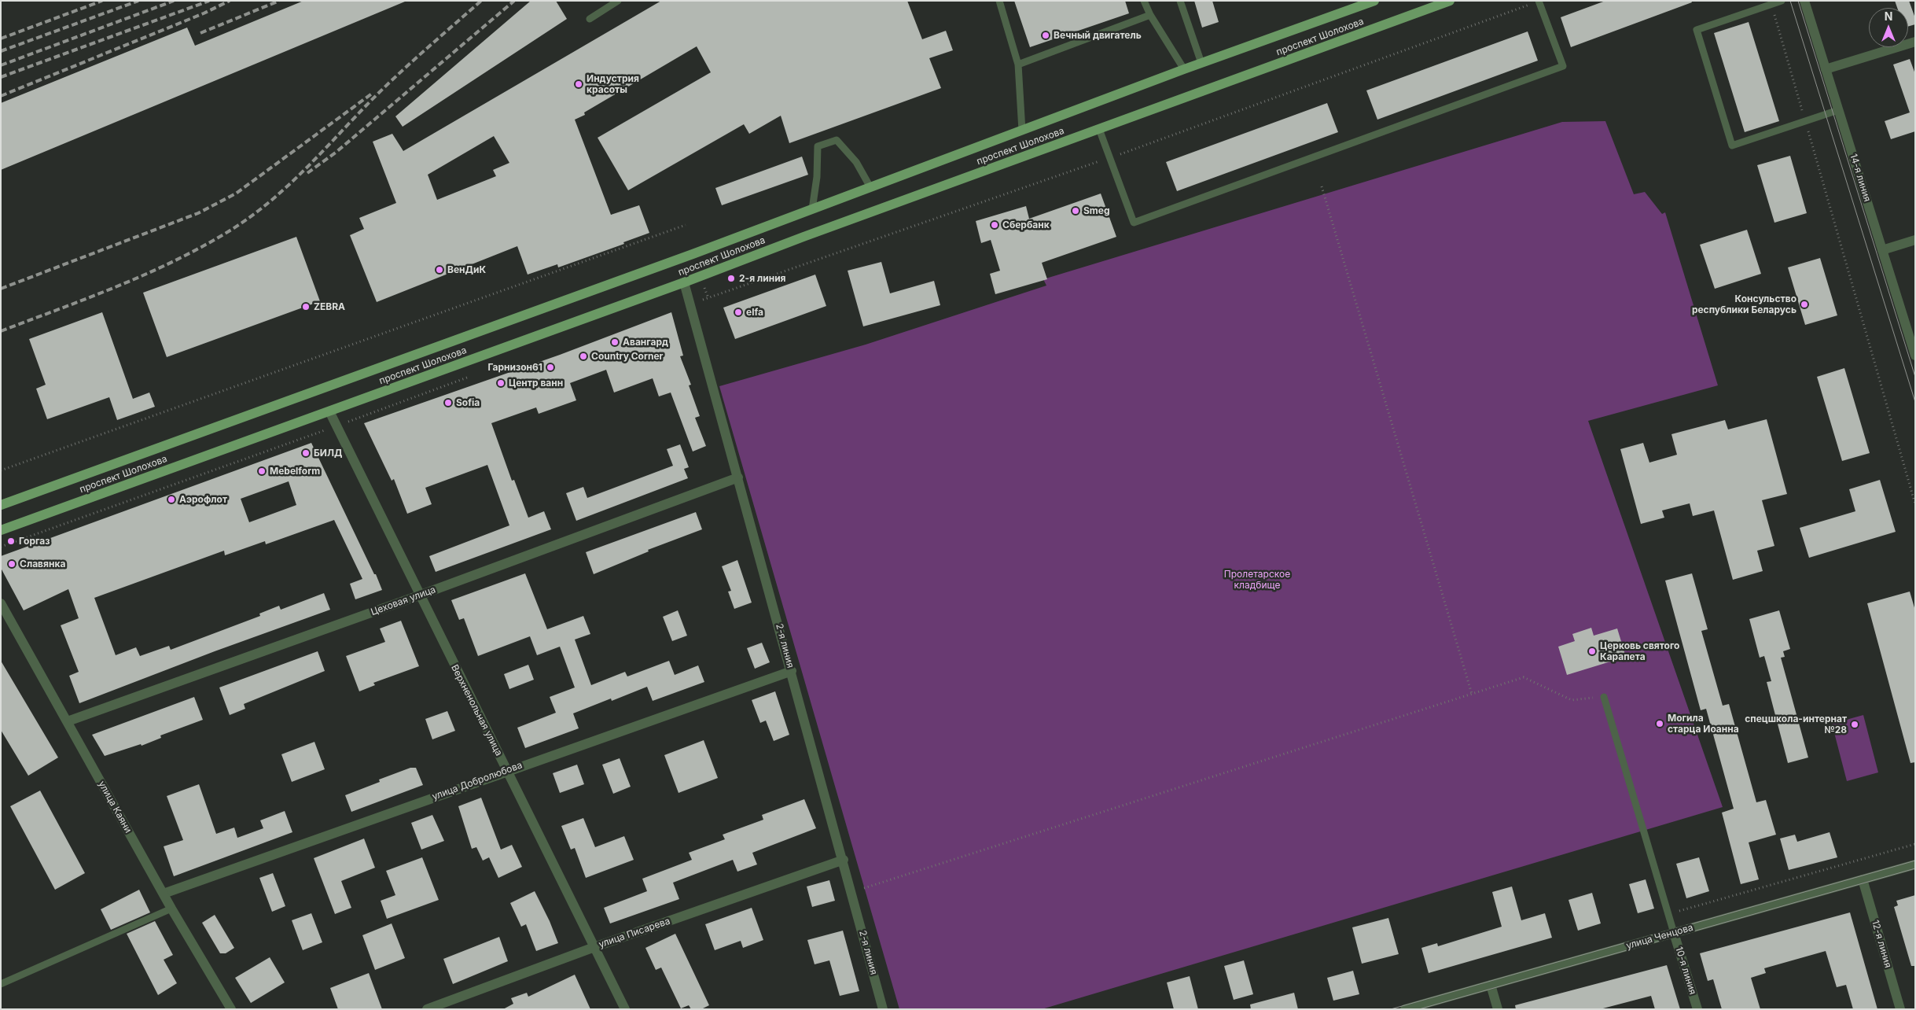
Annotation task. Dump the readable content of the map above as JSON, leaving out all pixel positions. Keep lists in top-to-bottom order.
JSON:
{
  "streets": {
    "main road": ["проспект Шолохова"],
    "street": [
      "14-я линия",
      "Цеховая улица",
      "2-я линия",
      "Верхненольная улица",
      "улица Добролюбова",
      "улица Каяни",
      "улица Писарева",
      "улица Ченцова",
      "12-я линия",
      "10-я линия"
    ]
  },
  "crossings": [
    ["проспект Шолохова", "2-я линия"],
    ["проспект Шолохова", "Верхненольная улица"],
    ["Цеховая улица", "2-я линия"],
    ["Цеховая улица", "Верхненольная улица"],
    ["Цеховая улица", "улица Каяни"],
    ["2-я линия", "улица Добролюбова"],
    ["2-я линия", "улица Писарева"],
    ["Верхненольная улица", "улица Добролюбова"],
    ["Верхненольная улица", "улица Писарева"],
    ["улица Добролюбова", "улица Каяни"],
    ["улица Ченцова", "12-я линия"],
    ["улица Ченцова", "10-я линия"]
  ],
  "parks": ["Пролетарское кладбище"],
  "places": [
    "Вечный двигатель",
    "Индустрия красоты",
    "Smeg",
    "Сбербанк",
    "ВенДиК",
    "2-я линия",
    "Консульство республики Беларусь",
    "ZEBRA",
    "elfa",
    "Авангард",
    "Country Corner",
    "Гарнизон61",
    "Центр ванн",
    "Sofia",
    "БИЛД",
    "Mebelform",
    "Аэрофлот",
    "Горгаз",
    "Славянка",
    "Церковь святого Карапета",
    "Могила старца Иоанна",
    "спецшкола-интернат №28"
  ],
  "north": "top"
}
